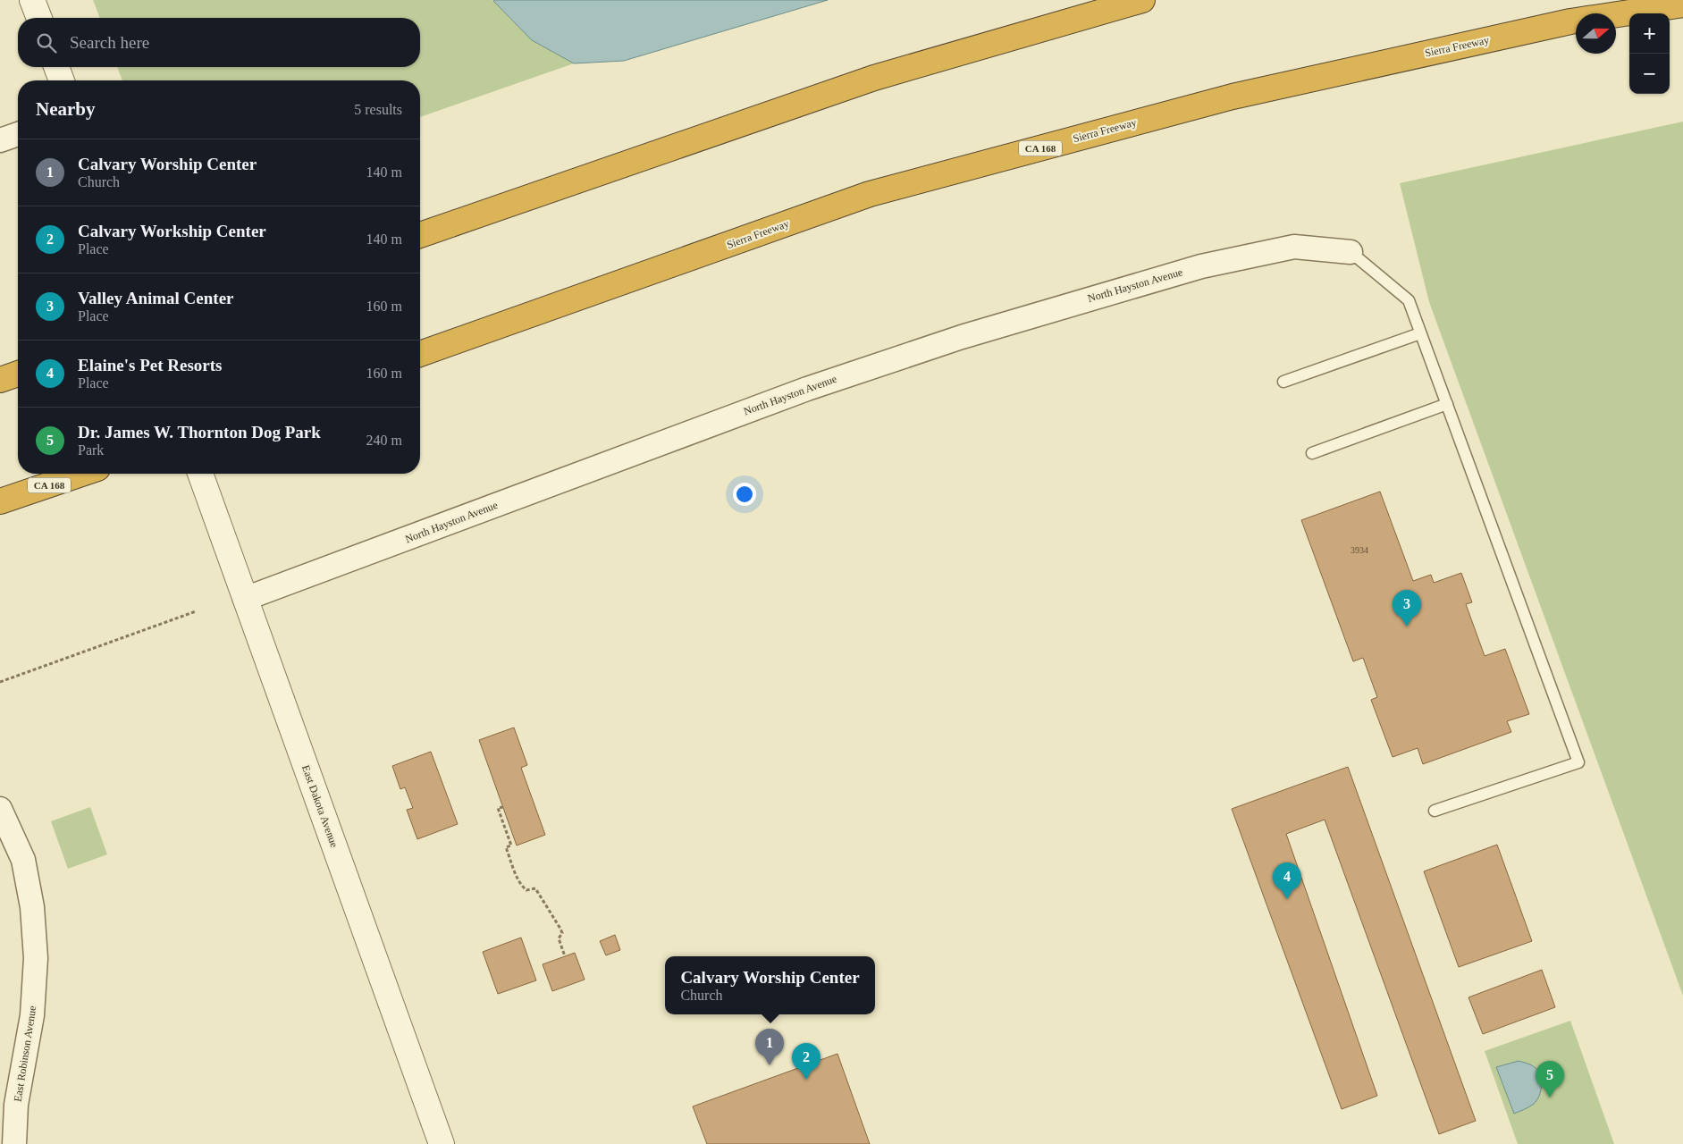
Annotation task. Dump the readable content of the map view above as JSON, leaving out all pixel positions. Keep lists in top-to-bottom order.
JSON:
{
  "streets": {
    "highway": ["Sierra Freeway", "CA 168"],
    "street": ["North Hayston Avenue", "East Dakota Avenue", "East Robinson Avenue"]
  },
  "crossings": [
    ["North Hayston Avenue", "East Dakota Avenue"]
  ],
  "house_numbers": ["3934"],
  "north": "right",
  "page": {
    "map_buttons": ["+", "−"],
    "search": "Search here",
    "heading": ["Nearby", "5 results"],
    "list": [
      {
        "mark": "1",
        "name": "Calvary Worship Center",
        "note": "Church",
        "value": "140 m"
      },
      {
        "mark": "2",
        "name": "Calvary Workship Center",
        "note": "Place",
        "value": "140 m"
      },
      {
        "mark": "3",
        "name": "Valley Animal Center",
        "note": "Place",
        "value": "160 m"
      },
      {
        "mark": "4",
        "name": "Elaine's Pet Resorts",
        "note": "Place",
        "value": "160 m"
      },
      {
        "mark": "5",
        "name": "Dr. James W. Thornton Dog Park",
        "note": "Park",
        "value": "240 m"
      }
    ],
    "pins": [
      "3",
      "4",
      "1",
      "2",
      "5"
    ],
    "popup": ["Calvary Worship Center", "Church"]
  }
}
